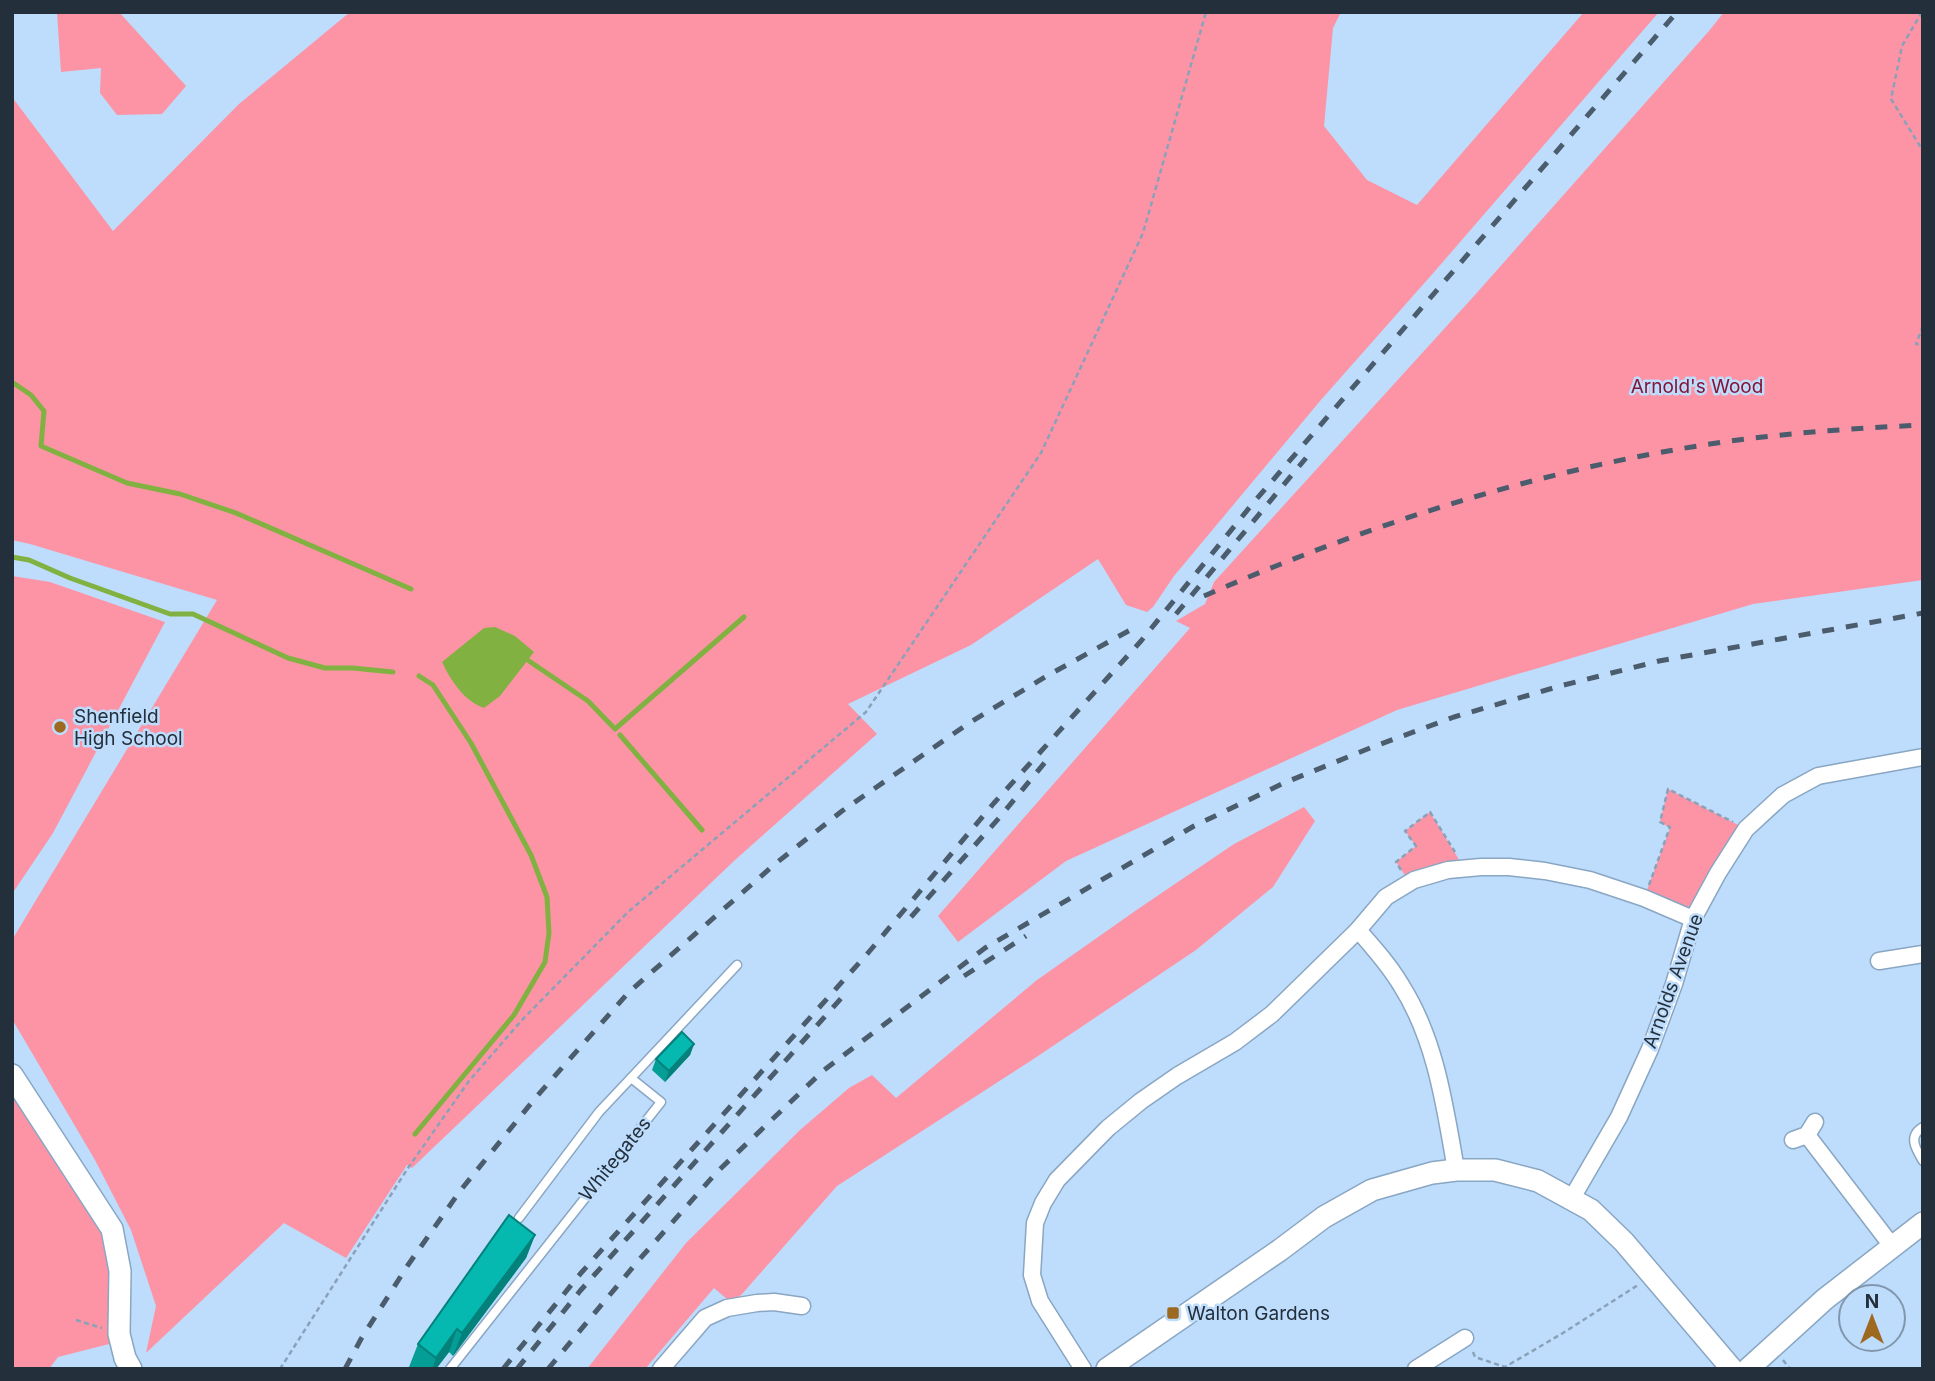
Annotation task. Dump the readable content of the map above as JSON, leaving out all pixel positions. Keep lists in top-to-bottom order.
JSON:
{
  "streets": {
    "street": ["Arnolds Avenue"],
    "lane": ["Whitegates"]
  },
  "parks": ["Arnold's Wood"],
  "places": {
    "other": ["Shenfield High School"],
    "transit": ["Walton Gardens"]
  },
  "north": "top"
}
